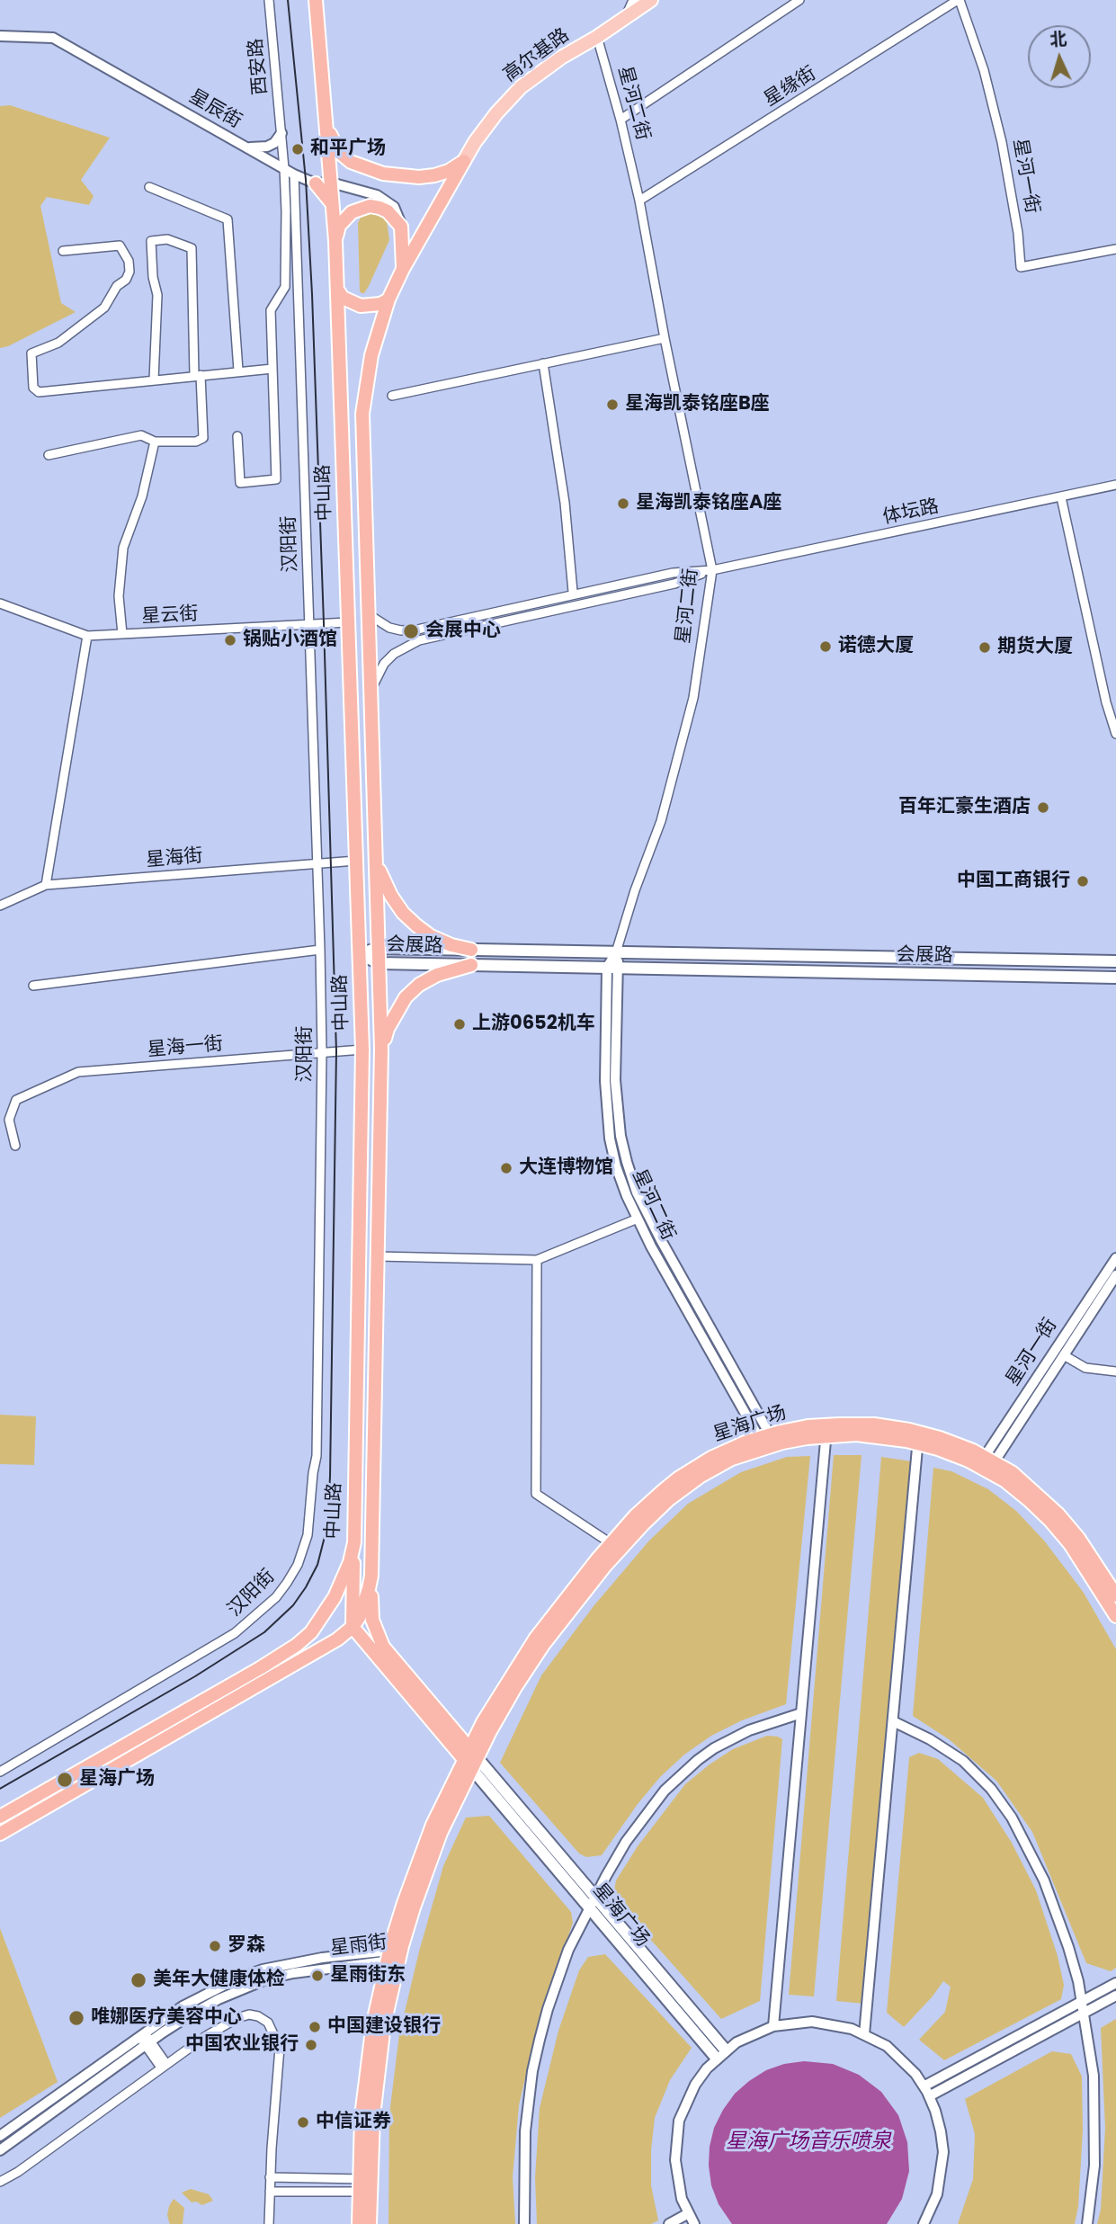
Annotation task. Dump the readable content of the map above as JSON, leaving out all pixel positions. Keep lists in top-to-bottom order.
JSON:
{
  "streets": {
    "highway": ["中山路", "星海广场"],
    "main road": ["高尔基路", "会展路"],
    "street": [
      "西安路",
      "星缘街",
      "星河二街",
      "星辰街",
      "星河一街",
      "体坛路",
      "汉阳街",
      "星云街",
      "星海街",
      "星海一街",
      "星雨街"
    ]
  },
  "crossings": [
    ["高尔基路", "星河二街"],
    ["高尔基路", "中山路"],
    ["西安路", "星辰街"],
    ["星缘街", "星河二街"],
    ["星缘街", "星河一街"],
    ["星河二街", "体坛路"],
    ["星河二街", "会展路"],
    ["星河二街", "星海广场"],
    ["星辰街", "中山路"],
    ["星辰街", "汉阳街"],
    ["星河一街", "星海广场"],
    ["中山路", "体坛路"],
    ["中山路", "星云街"],
    ["中山路", "星海街"],
    ["中山路", "会展路"],
    ["中山路", "星海一街"],
    ["中山路", "星海广场"],
    ["汉阳街", "星云街"],
    ["汉阳街", "星海街"],
    ["汉阳街", "星海一街"],
    ["星海广场", "星雨街"]
  ],
  "water": ["星海广场音乐喷泉"],
  "places": [
    "和平广场",
    "星海凯泰铭座B座",
    "星海凯泰铭座A座",
    "会展中心",
    "锅贴小酒馆",
    "诺德大厦",
    "期货大厦",
    "百年汇豪生酒店",
    "中国工商银行",
    "上游0652机车",
    "大连博物馆",
    "星海广场",
    "罗森",
    "星雨街东",
    "美年大健康体检",
    "唯娜医疗美容中心",
    "中国建设银行",
    "中国农业银行",
    "中信证券"
  ],
  "north": "top"
}
